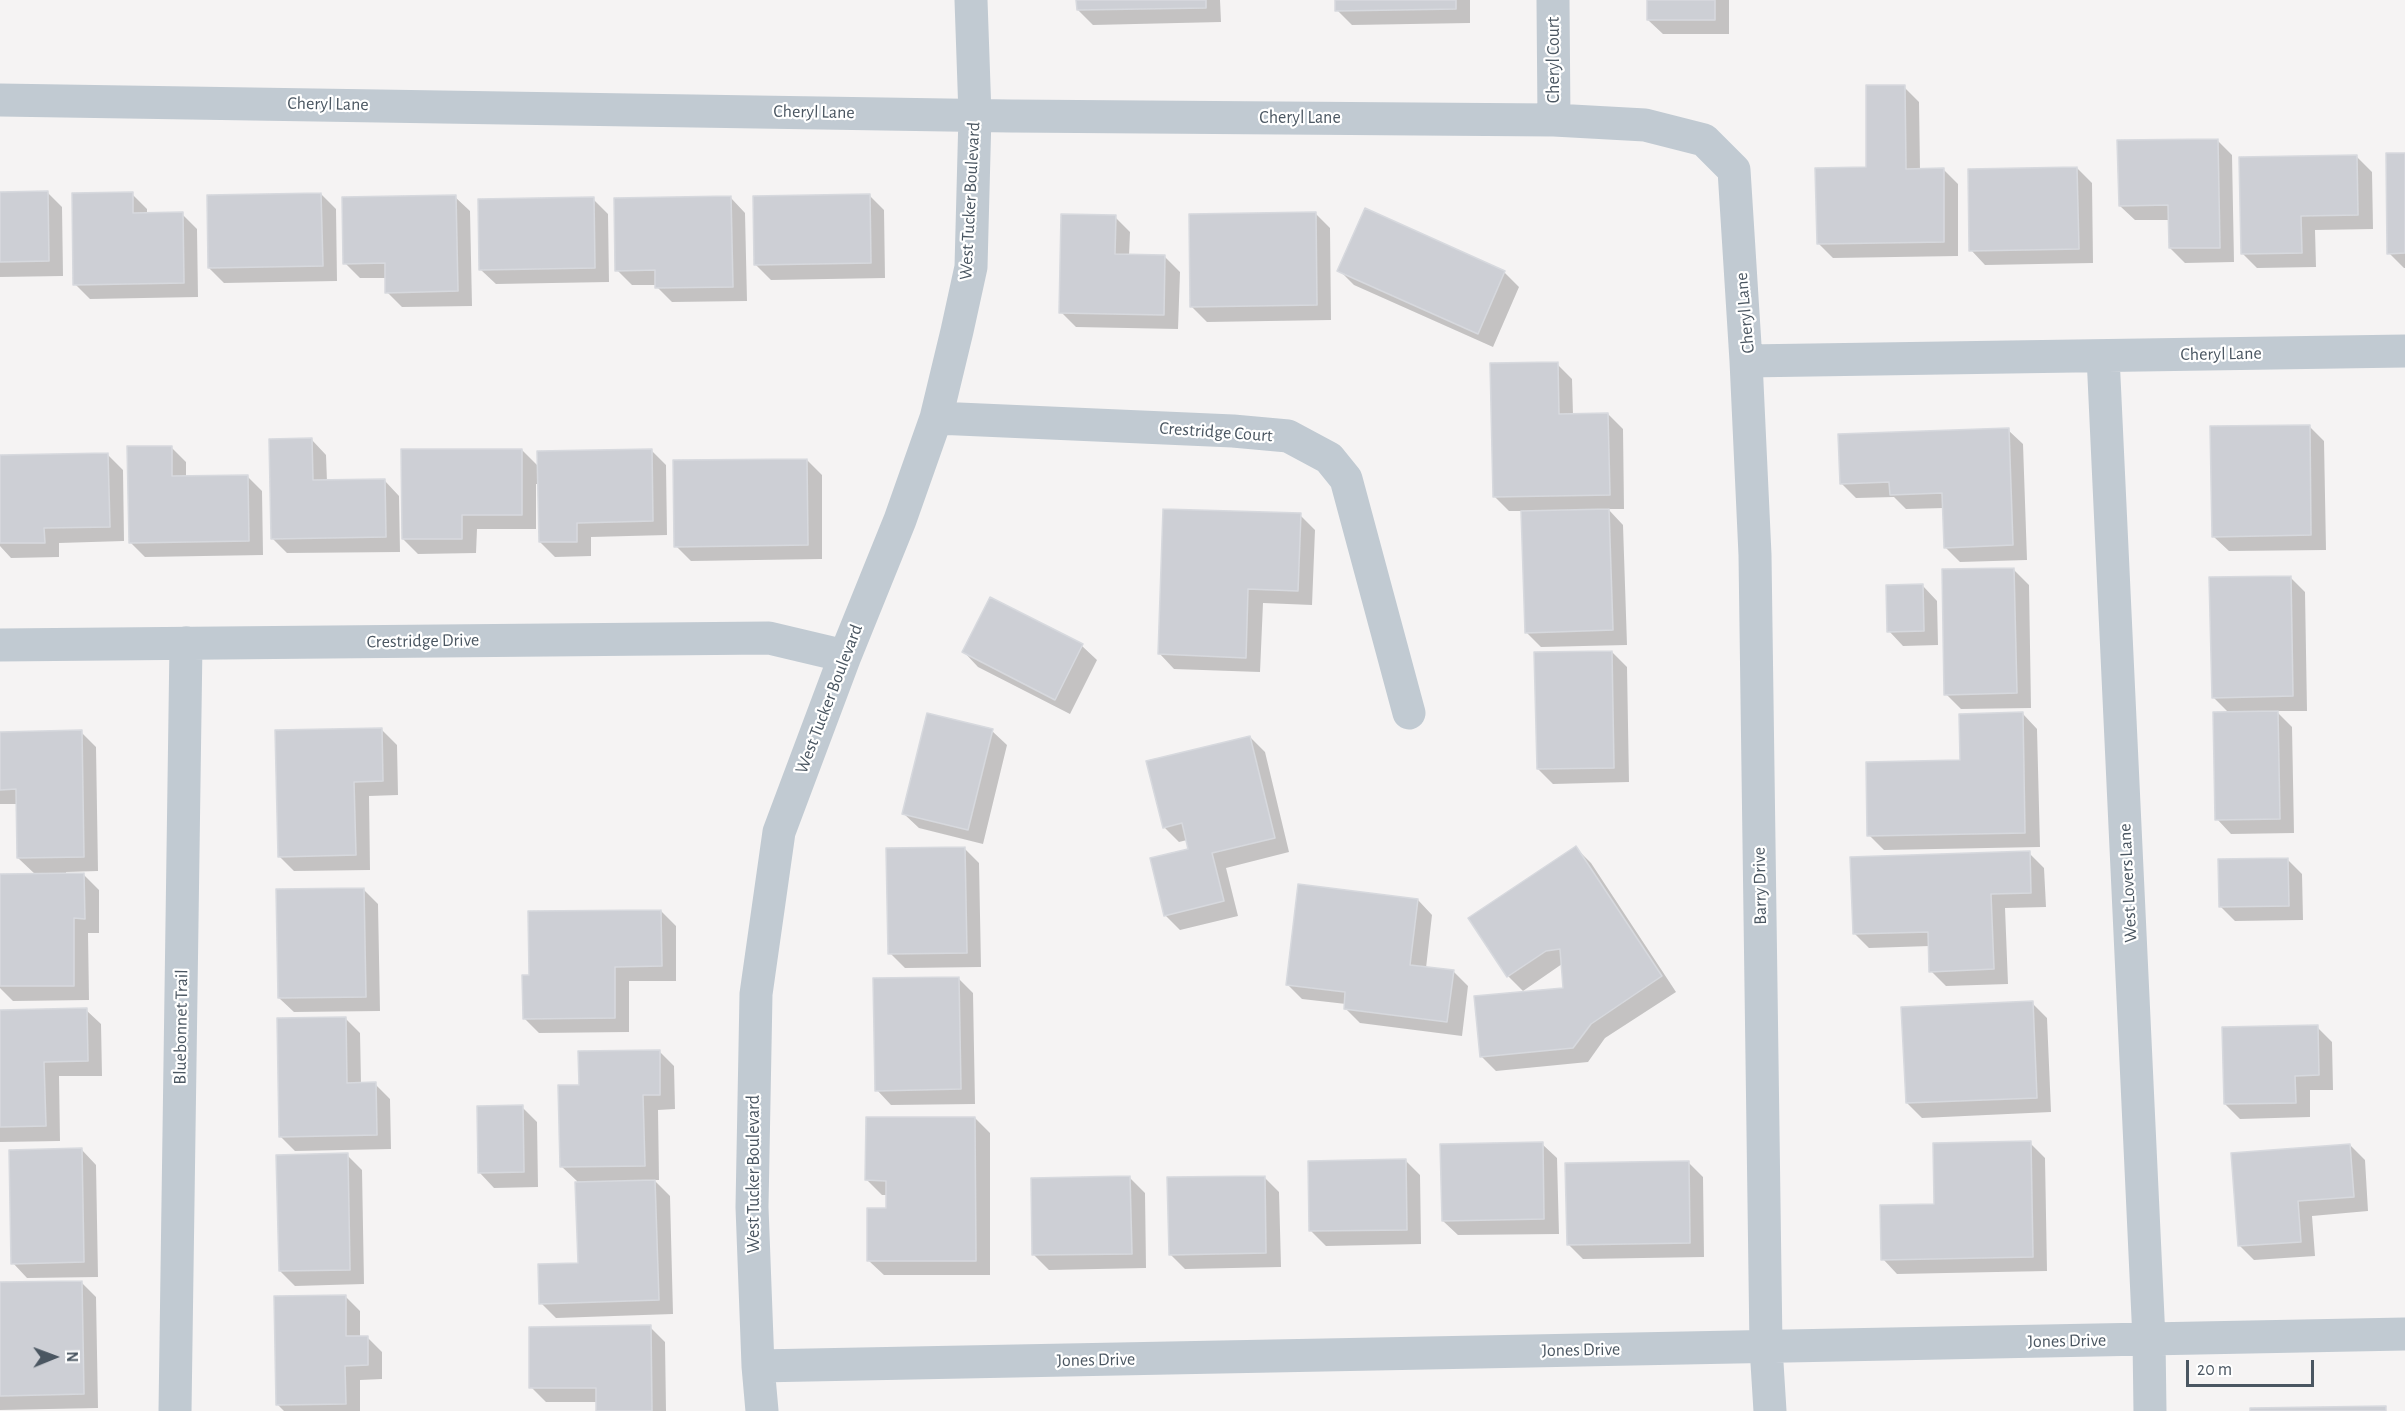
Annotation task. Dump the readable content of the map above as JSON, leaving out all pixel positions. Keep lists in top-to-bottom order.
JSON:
{
  "streets": {
    "street": [
      "Cheryl Court",
      "Cheryl Lane",
      "West Tucker Boulevard",
      "Crestridge Court",
      "Crestridge Drive",
      "West Lovers Lane",
      "Barry Drive",
      "Bluebonnet Trail",
      "Jones Drive"
    ]
  },
  "crossings": [
    ["Cheryl Court", "Cheryl Lane"],
    ["Cheryl Lane", "West Tucker Boulevard"],
    ["Cheryl Lane", "West Lovers Lane"],
    ["Cheryl Lane", "Barry Drive"],
    ["West Tucker Boulevard", "Crestridge Court"],
    ["West Tucker Boulevard", "Crestridge Drive"],
    ["West Tucker Boulevard", "Jones Drive"],
    ["Crestridge Drive", "Bluebonnet Trail"],
    ["West Lovers Lane", "Jones Drive"],
    ["Barry Drive", "Jones Drive"]
  ],
  "scale_bar": "20 m",
  "north": "right"
}
